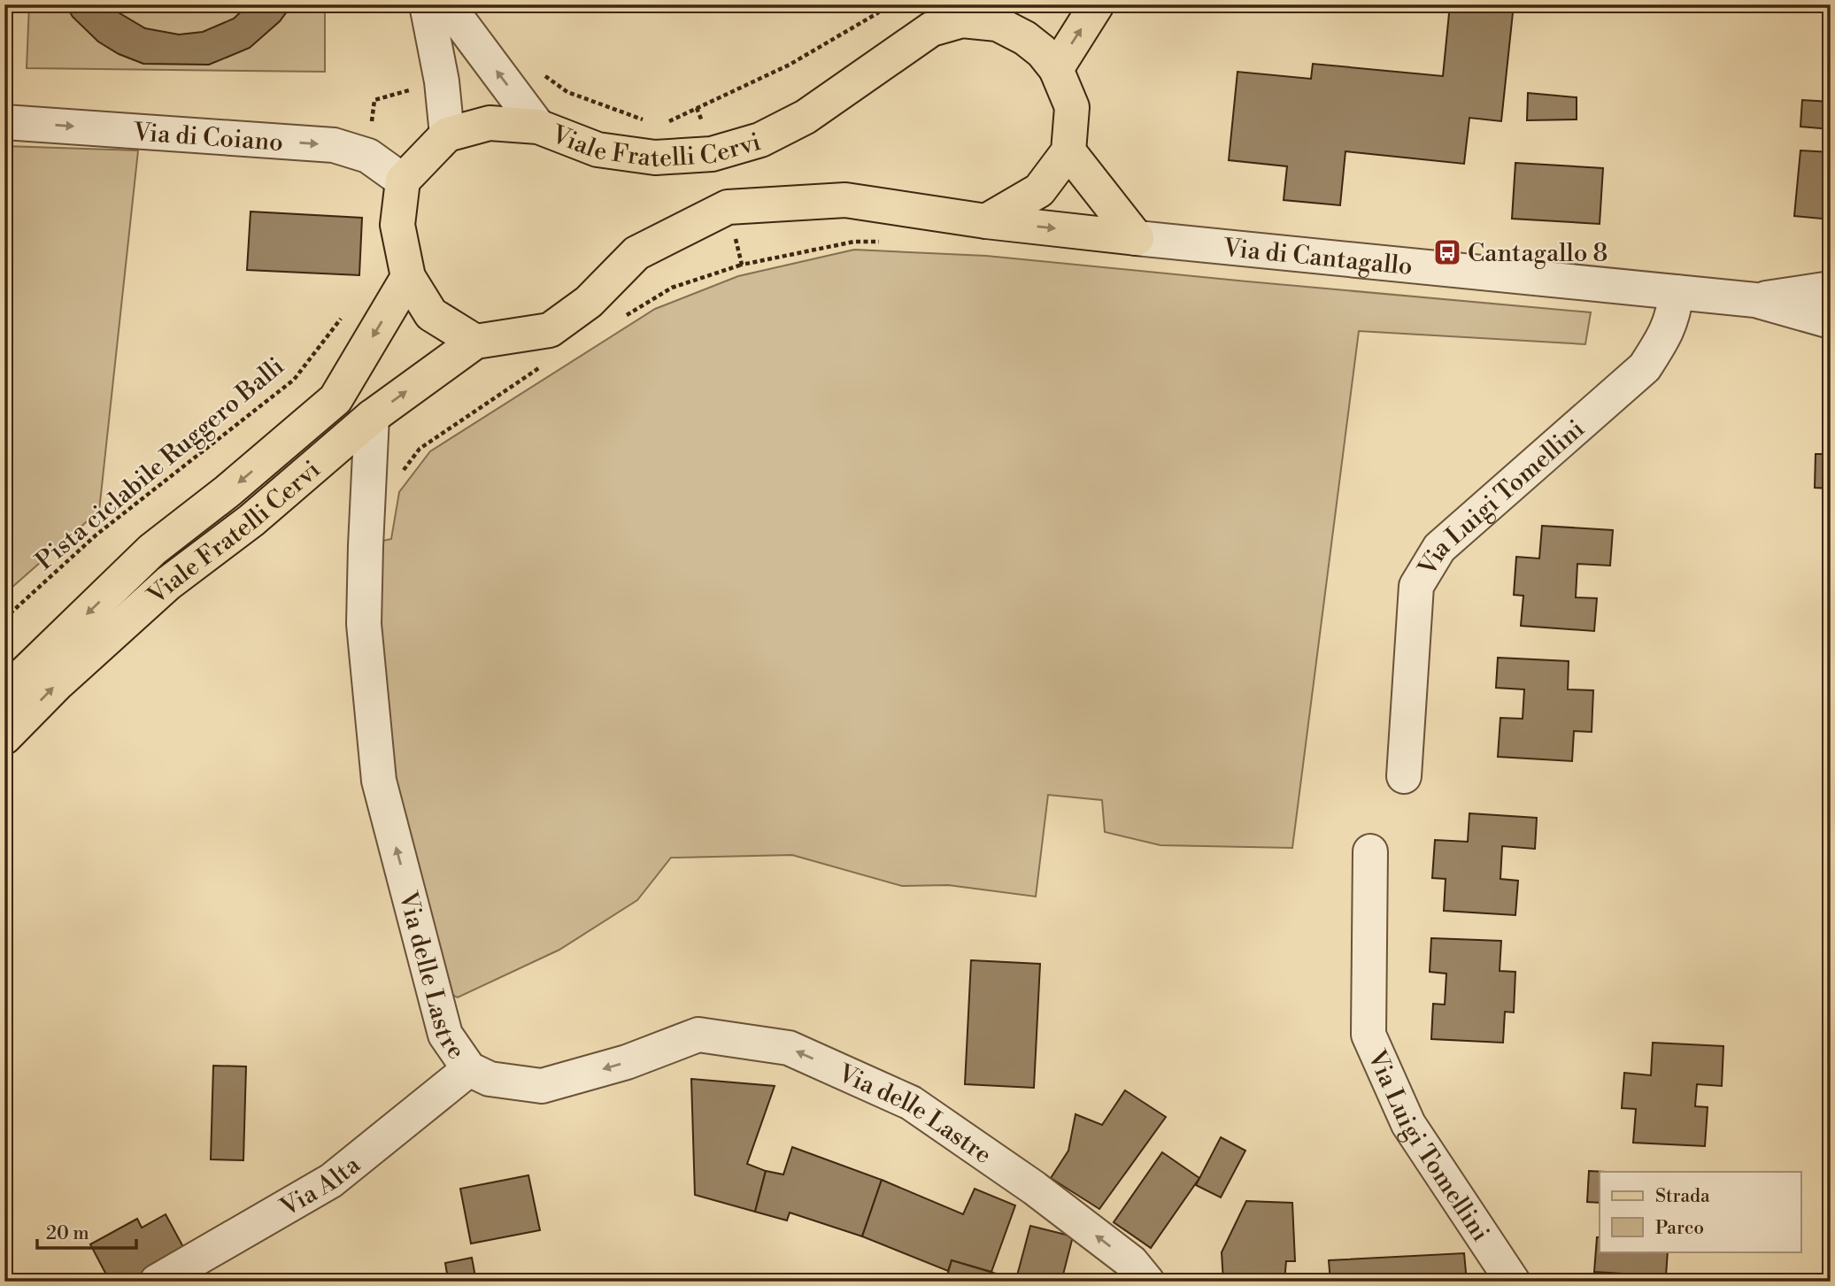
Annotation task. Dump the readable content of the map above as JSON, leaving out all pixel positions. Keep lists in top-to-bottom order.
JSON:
{
  "streets": {
    "main road": ["Viale Fratelli Cervi"],
    "street": [
      "Via di Coiano",
      "Via di Cantagallo",
      "Via Luigi Tomellini",
      "Via delle Lastre",
      "Via Alta"
    ],
    "path": ["Pista ciclabile Ruggero Balli"]
  },
  "crossings": [
    ["Viale Fratelli Cervi", "Via di Cantagallo"],
    ["Viale Fratelli Cervi", "Via delle Lastre"],
    ["Via di Cantagallo", "Via Luigi Tomellini"],
    ["Via delle Lastre", "Via Alta"]
  ],
  "one_way": ["Via di Coiano", "Via delle Lastre"],
  "places": {
    "bus stop": ["Cantagallo 8"]
  },
  "legend": ["Strada", "Parco"],
  "scale_bar": "20 m"
}
